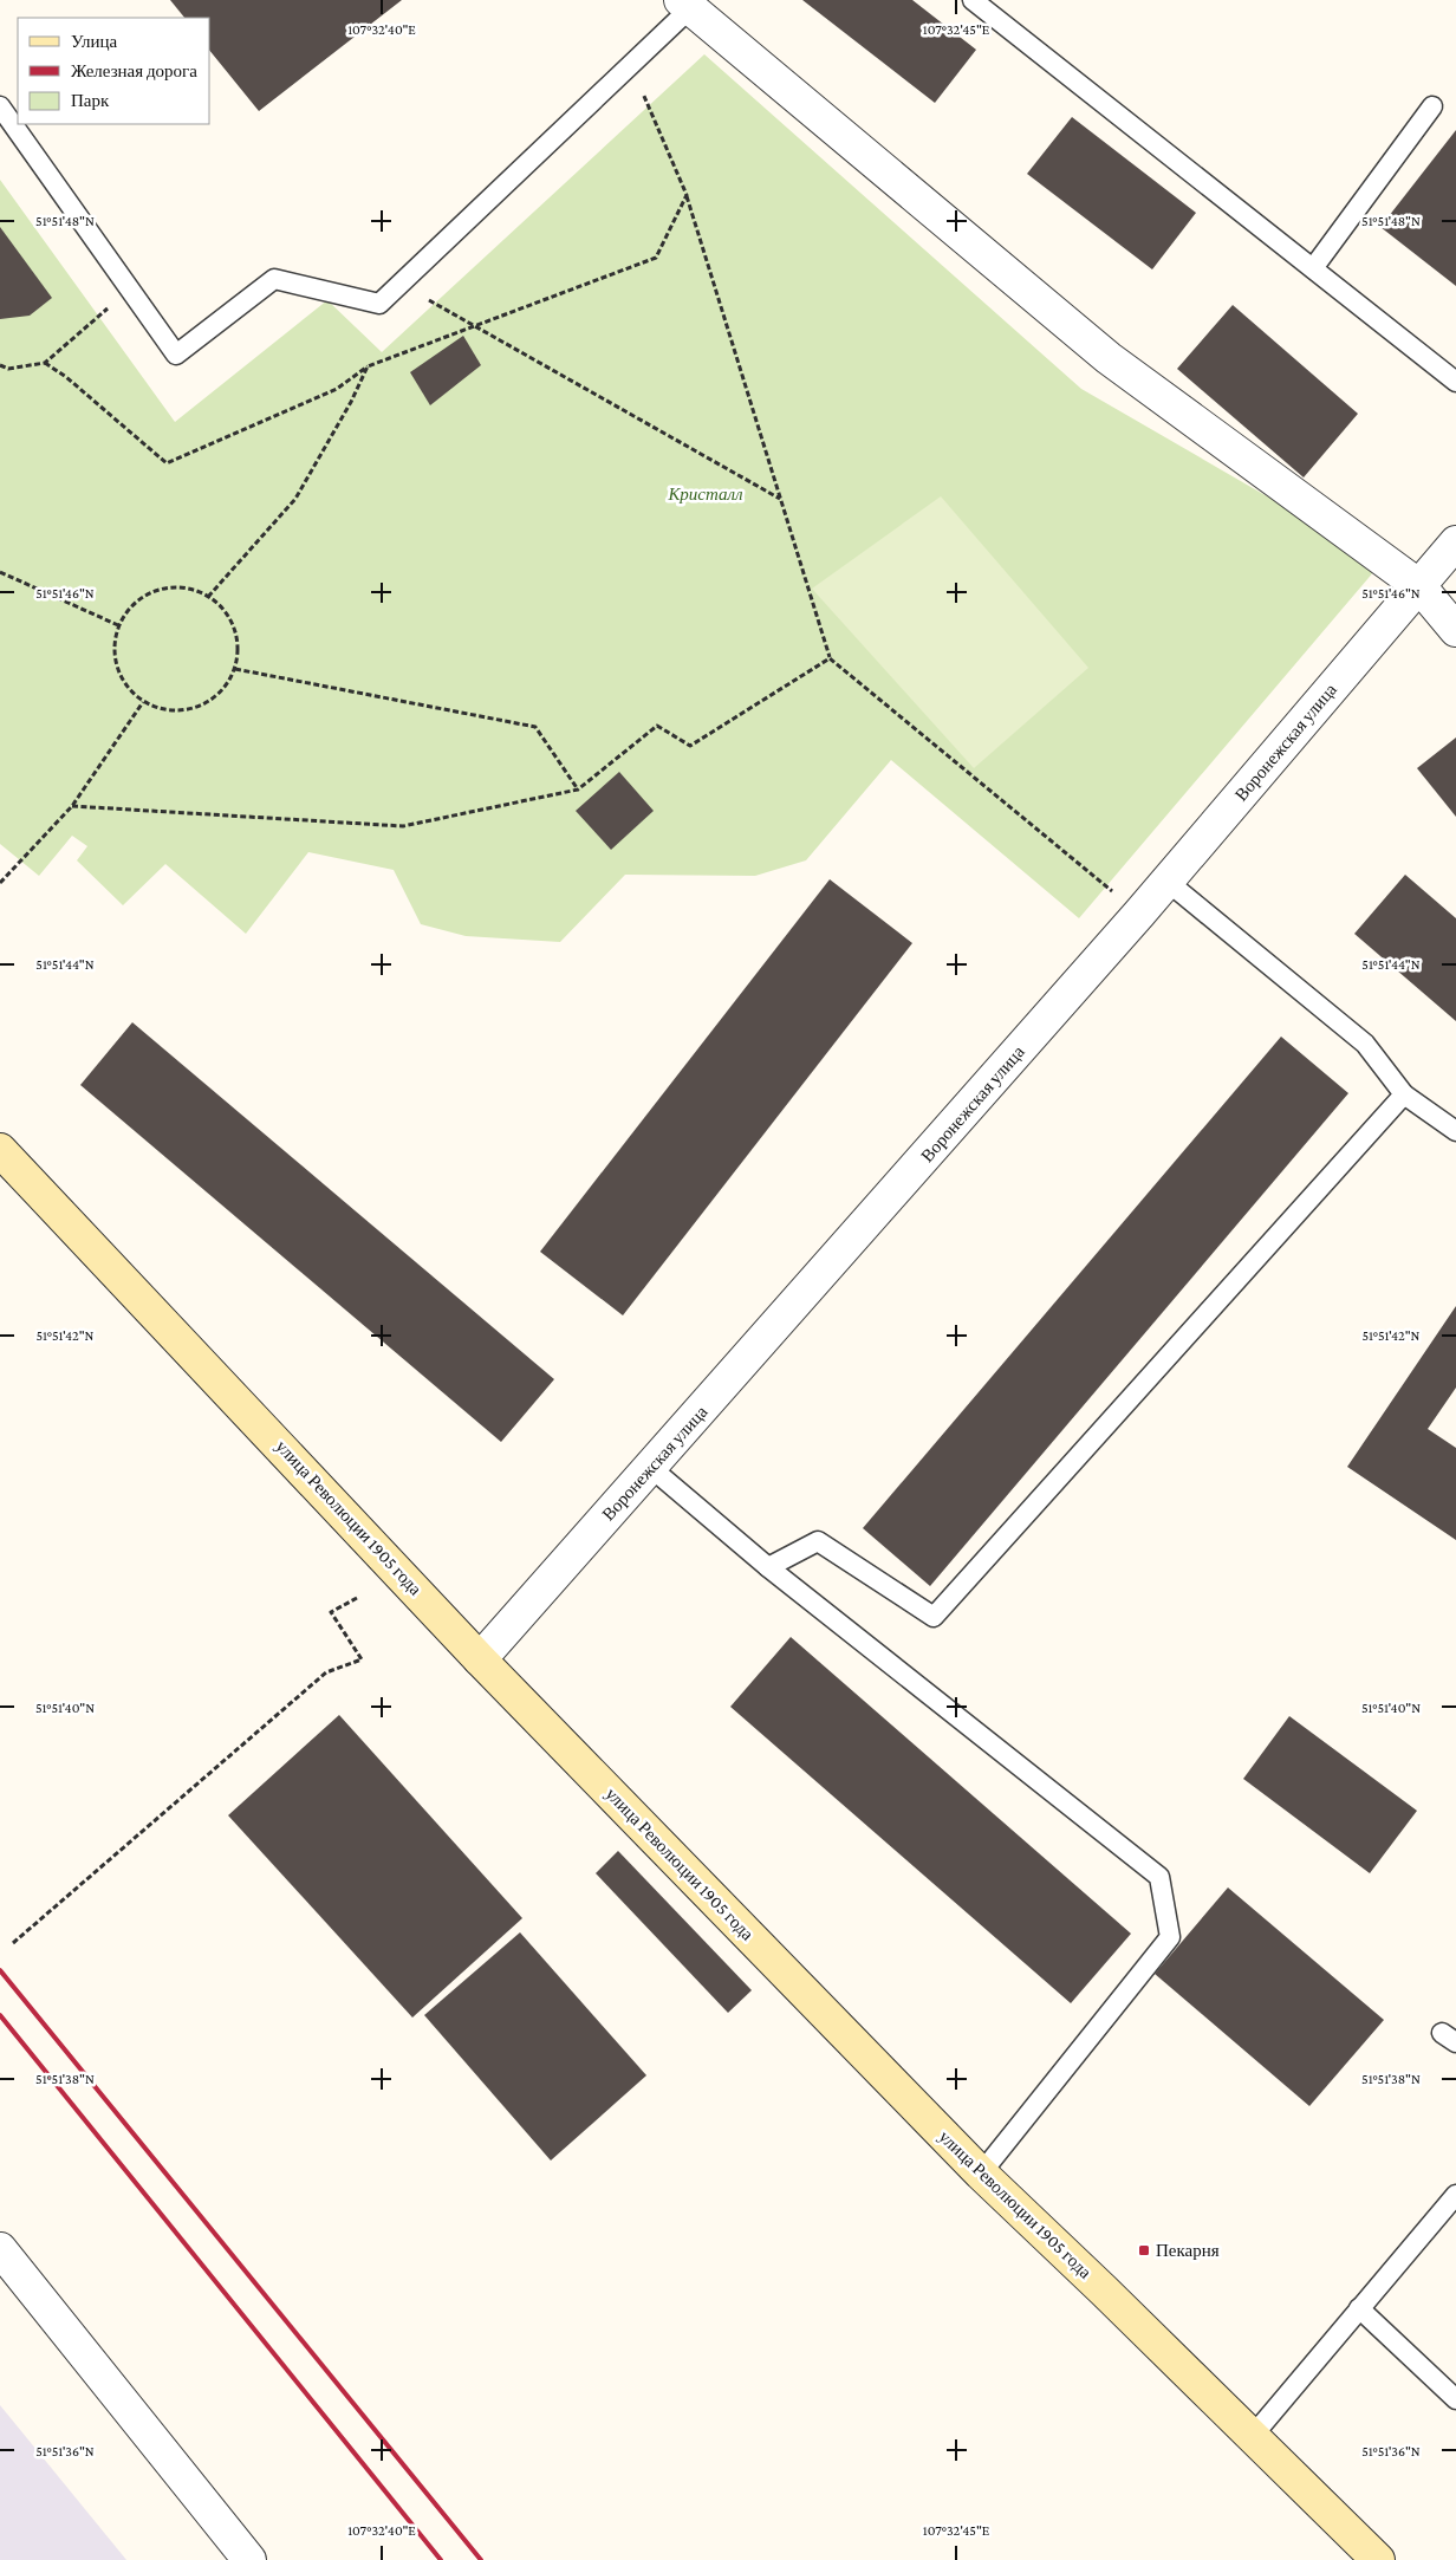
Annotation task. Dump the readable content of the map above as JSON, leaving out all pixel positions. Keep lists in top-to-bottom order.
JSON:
{
  "streets": {
    "main road": ["улица Революции 1905 года"],
    "street": ["Воронежская улица"]
  },
  "crossings": [
    ["Воронежская улица", "улица Революции 1905 года"]
  ],
  "parks": ["Кристалл"],
  "places": {
    "transit": ["Пекарня"]
  },
  "legend": ["Улица", "Железная дорога", "Парк"],
  "coordinates": [
    "107°32'40\"E",
    "107°32'45\"E",
    "51°51'48\"N",
    "51°51'46\"N",
    "51°51'44\"N",
    "51°51'42\"N",
    "51°51'40\"N",
    "51°51'38\"N",
    "51°51'36\"N"
  ]
}
